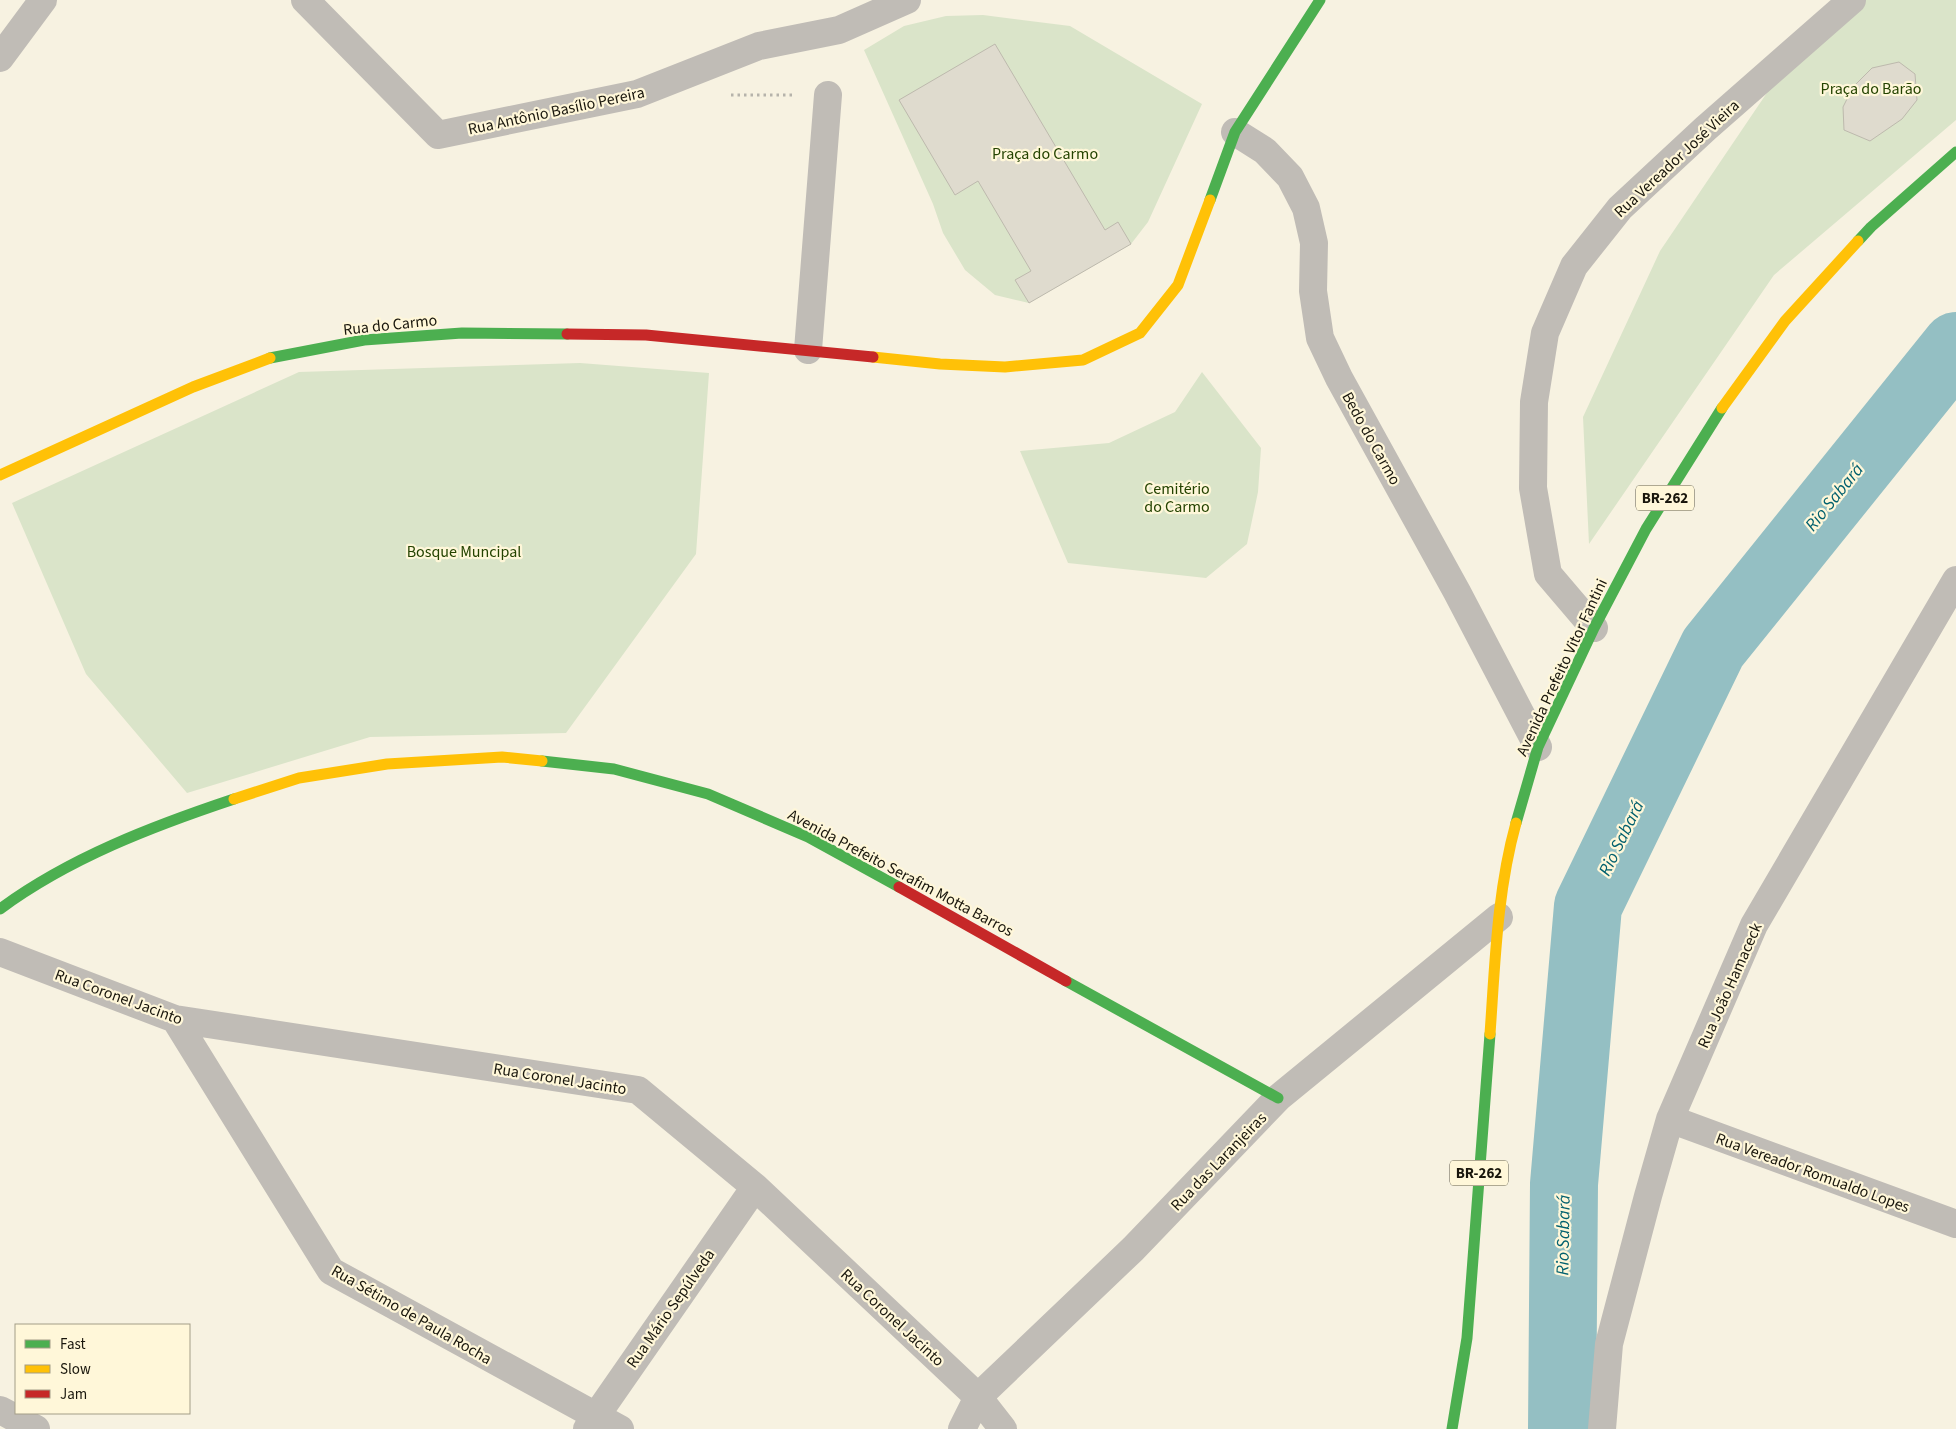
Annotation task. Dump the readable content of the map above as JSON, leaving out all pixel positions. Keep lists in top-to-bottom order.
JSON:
{
  "streets": {
    "main road": [
      "Rua do Carmo",
      "BR-262",
      "Avenida Prefeito Vitor Fantini",
      "Avenida Prefeito Serafim Motta Barros"
    ],
    "street": [
      "Rua Antônio Basílio Pereira",
      "Rua Vereador José Vieira",
      "Bedo do Carmo",
      "Rua João Hamaceck",
      "Rua Coronel Jacinto",
      "Rua das Laranjeiras",
      "Rua Vereador Romualdo Lopes",
      "Rua Mário Sepúlveda",
      "Rua Sétimo de Paula Rocha"
    ]
  },
  "crossings": [
    ["Rua Vereador José Vieira", "Avenida Prefeito Vitor Fantini"],
    ["Rua do Carmo", "Bedo do Carmo"],
    ["Bedo do Carmo", "Avenida Prefeito Vitor Fantini"],
    ["Avenida Prefeito Vitor Fantini", "Rua das Laranjeiras"],
    ["Avenida Prefeito Serafim Motta Barros", "Rua das Laranjeiras"],
    ["Rua João Hamaceck", "Rua Vereador Romualdo Lopes"],
    ["Rua Coronel Jacinto", "Rua das Laranjeiras"],
    ["Rua Coronel Jacinto", "Rua Mário Sepúlveda"],
    ["Rua Coronel Jacinto", "Rua Sétimo de Paula Rocha"],
    ["Rua Mário Sepúlveda", "Rua Sétimo de Paula Rocha"]
  ],
  "water": ["Rio Sabará"],
  "parks": [
    "Praça do Barão",
    "Praça do Carmo",
    "Cemitério do Carmo",
    "Bosque Muncipal"
  ],
  "legend": ["Fast", "Slow", "Jam"]
}
